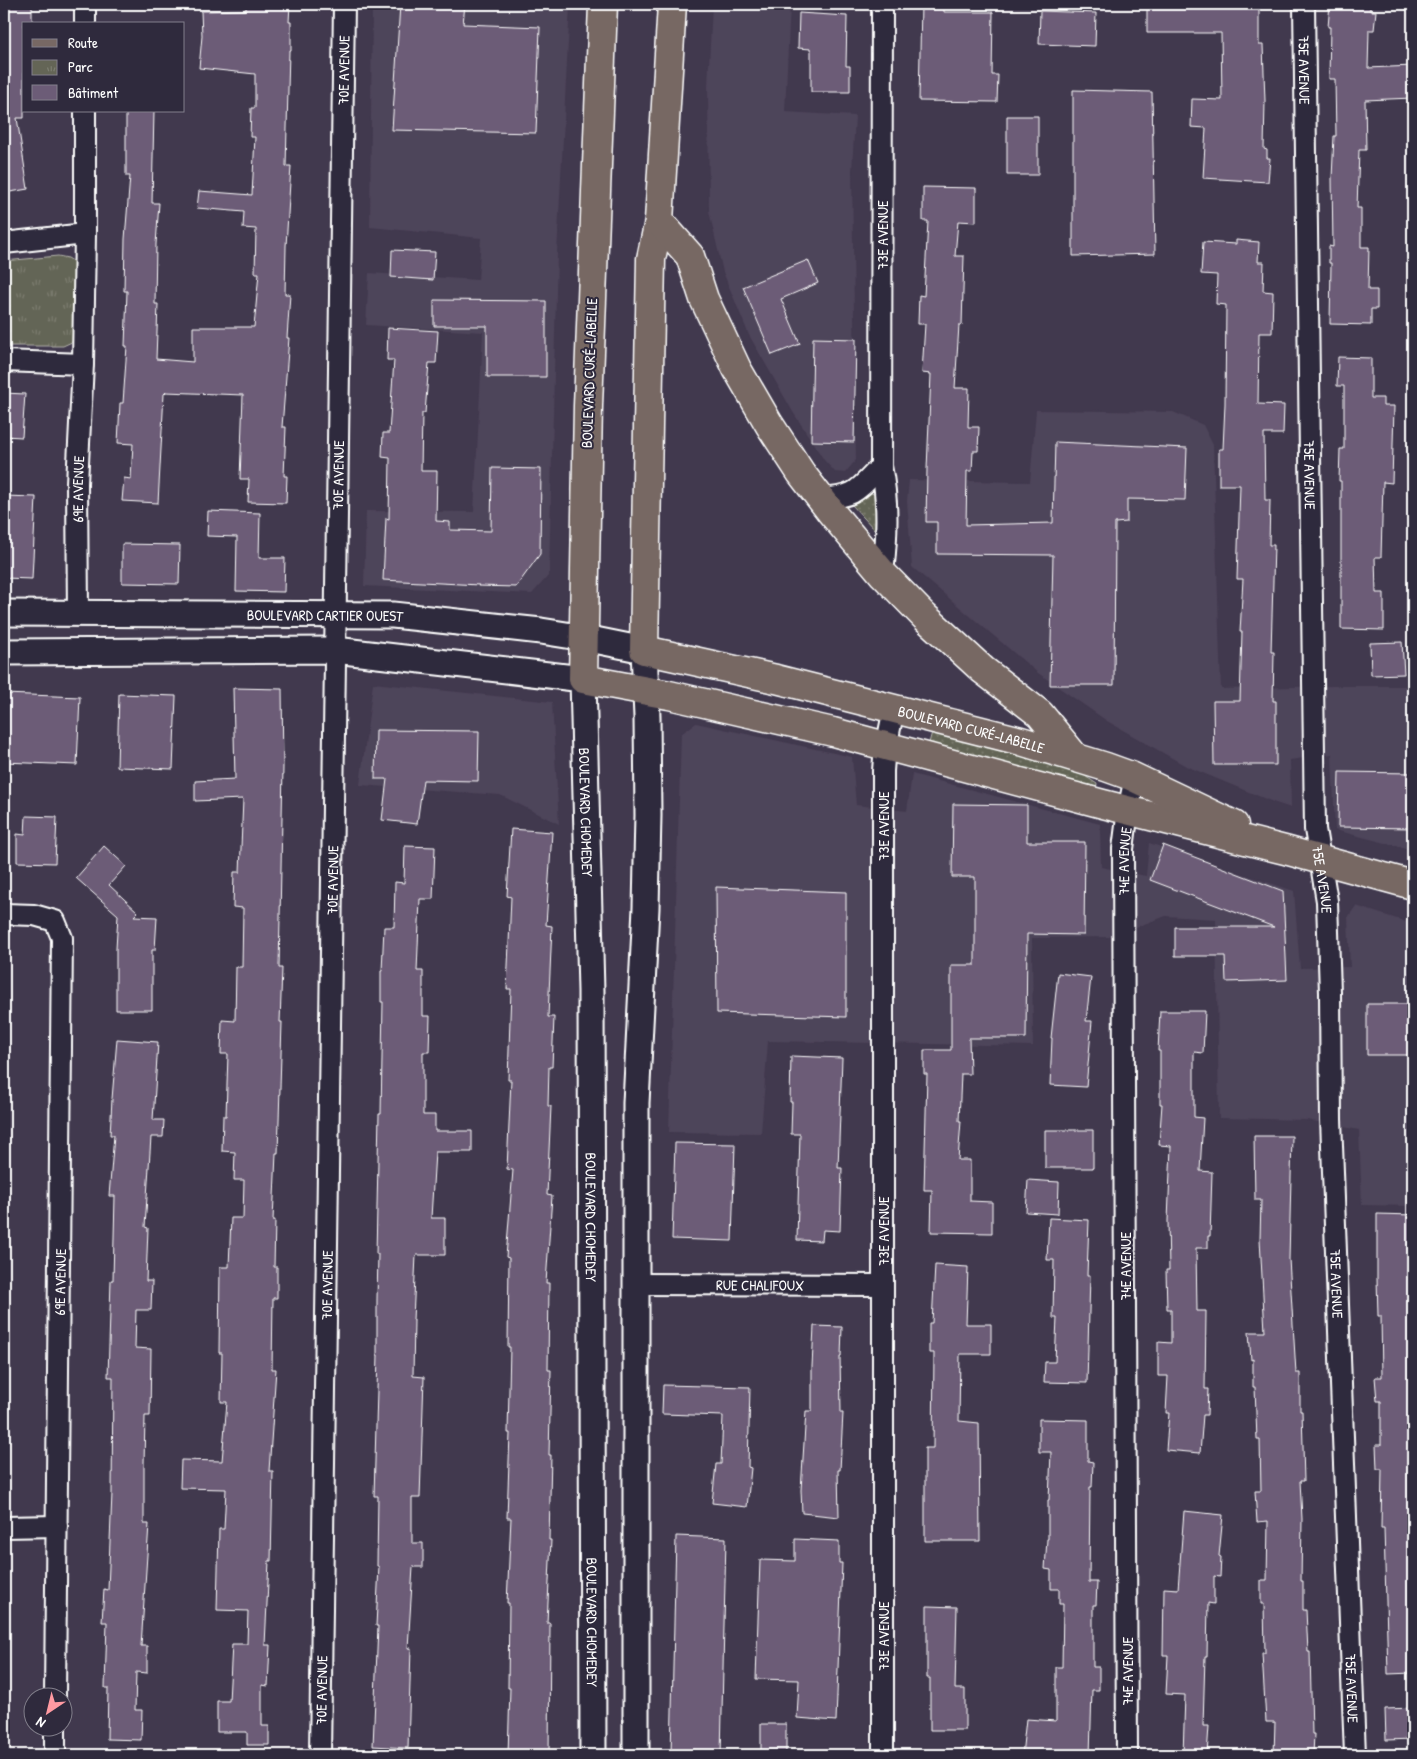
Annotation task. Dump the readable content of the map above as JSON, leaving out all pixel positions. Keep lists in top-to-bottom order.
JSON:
{
  "streets": {
    "main road": ["BOULEVARD CURÉ-LABELLE"],
    "street": [
      "70E AVENUE",
      "75E AVENUE",
      "73E AVENUE",
      "69E AVENUE",
      "BOULEVARD CARTIER OUEST",
      "BOULEVARD CHOMEDEY",
      "74E AVENUE",
      "RUE CHALIFOUX"
    ]
  },
  "crossings": [
    ["70E AVENUE", "BOULEVARD CARTIER OUEST"],
    ["75E AVENUE", "BOULEVARD CURÉ-LABELLE"],
    ["73E AVENUE", "BOULEVARD CURÉ-LABELLE"],
    ["73E AVENUE", "RUE CHALIFOUX"],
    ["BOULEVARD CURÉ-LABELLE", "BOULEVARD CARTIER OUEST"],
    ["BOULEVARD CURÉ-LABELLE", "BOULEVARD CHOMEDEY"],
    ["BOULEVARD CURÉ-LABELLE", "74E AVENUE"],
    ["69E AVENUE", "BOULEVARD CARTIER OUEST"]
  ],
  "legend": ["Route", "Parc", "Bâtiment"],
  "north": "bottom left"
}
